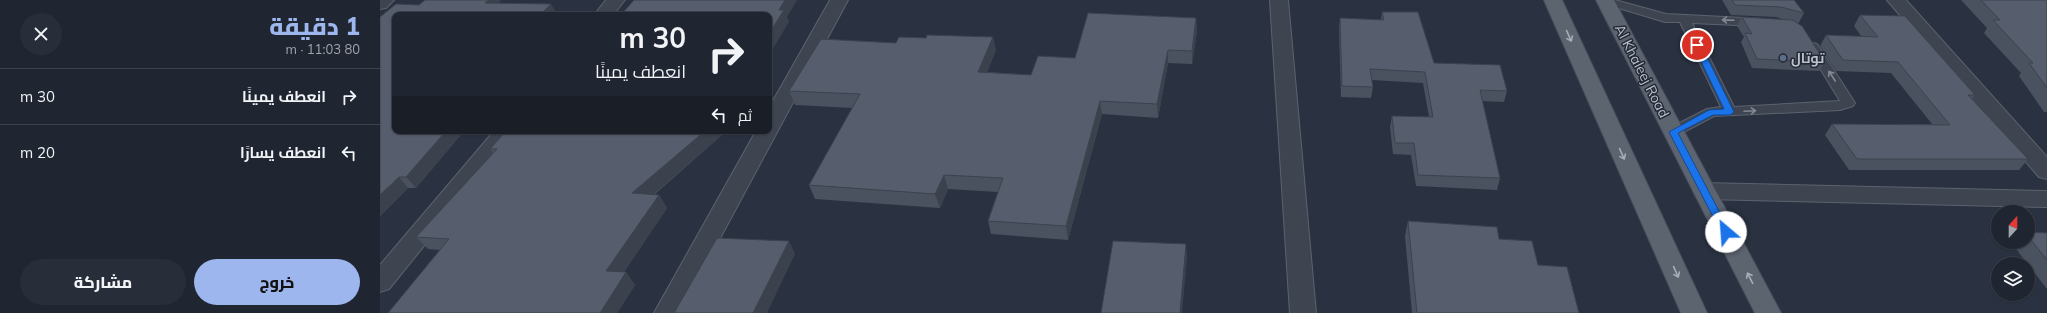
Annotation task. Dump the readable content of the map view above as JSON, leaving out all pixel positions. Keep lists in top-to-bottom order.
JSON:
{
  "streets": {
    "main road": ["Al Khaleej Road"]
  },
  "places": ["توتال"],
  "north": "top",
  "page": {
    "heading": ["1 دقيقة", "80 m · 11:03"],
    "turn": ["30 m", "انعطف يمينًا"],
    "list": [
      {
        "name": "انعطف يمينًا",
        "value": "30 m"
      },
      {
        "name": "انعطف يسارًا",
        "value": "20 m"
      }
    ],
    "then": "ثم",
    "buttons": ["خروج", "مشاركة"]
  }
}
